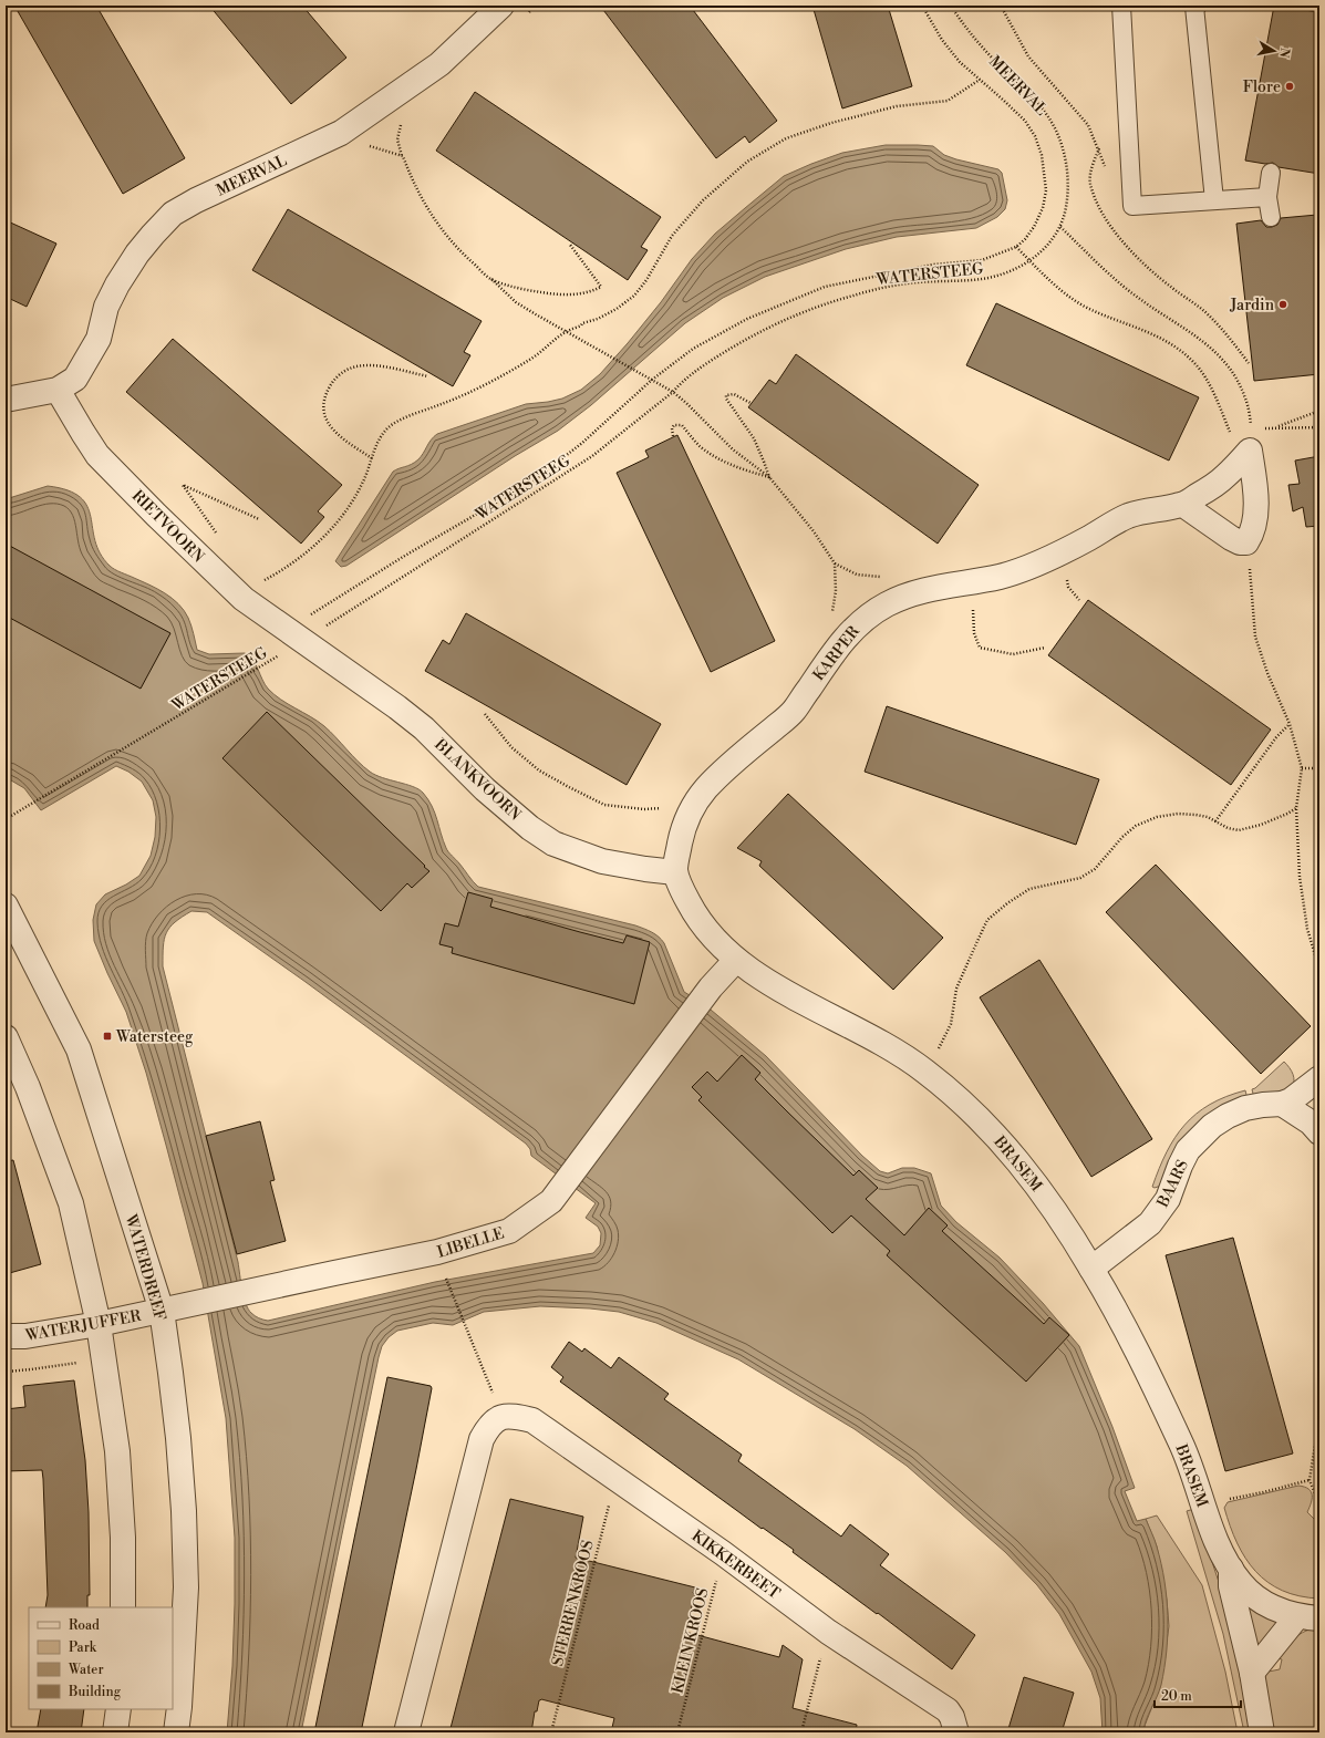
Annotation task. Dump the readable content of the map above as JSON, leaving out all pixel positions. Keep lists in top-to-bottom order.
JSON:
{
  "streets": {
    "street": [
      "MEERVAL",
      "RIETVOORN",
      "KARPER",
      "BLANKVOORN",
      "BRASEM",
      "BAARS",
      "LIBELLE",
      "WATERDREEF",
      "WATERJUFFER",
      "KIKKERBEET"
    ],
    "path": ["WATERSTEEG", "STERRENKROOS", "KLEIN KROOS"]
  },
  "crossings": [
    ["MEERVAL", "WATERSTEEG"],
    ["MEERVAL", "RIETVOORN"],
    ["WATERSTEEG", "RIETVOORN"],
    ["WATERSTEEG", "BLANKVOORN"],
    ["RIETVOORN", "BLANKVOORN"],
    ["KARPER", "BLANKVOORN"],
    ["KARPER", "BRASEM"],
    ["BLANKVOORN", "BRASEM"],
    ["BRASEM", "BAARS"],
    ["BRASEM", "LIBELLE"],
    ["LIBELLE", "WATERDREEF"],
    ["LIBELLE", "WATERJUFFER"],
    ["WATERDREEF", "WATERJUFFER"],
    ["KIKKERBEET", "STERRENKROOS"],
    ["KIKKERBEET", "KLEIN KROOS"]
  ],
  "places": {
    "other": ["Flore", "Jardin"],
    "transit": ["Watersteeg"]
  },
  "legend": [
    "Road",
    "Park",
    "Water",
    "Building"
  ],
  "scale_bar": "20 m",
  "north": "right"
}
